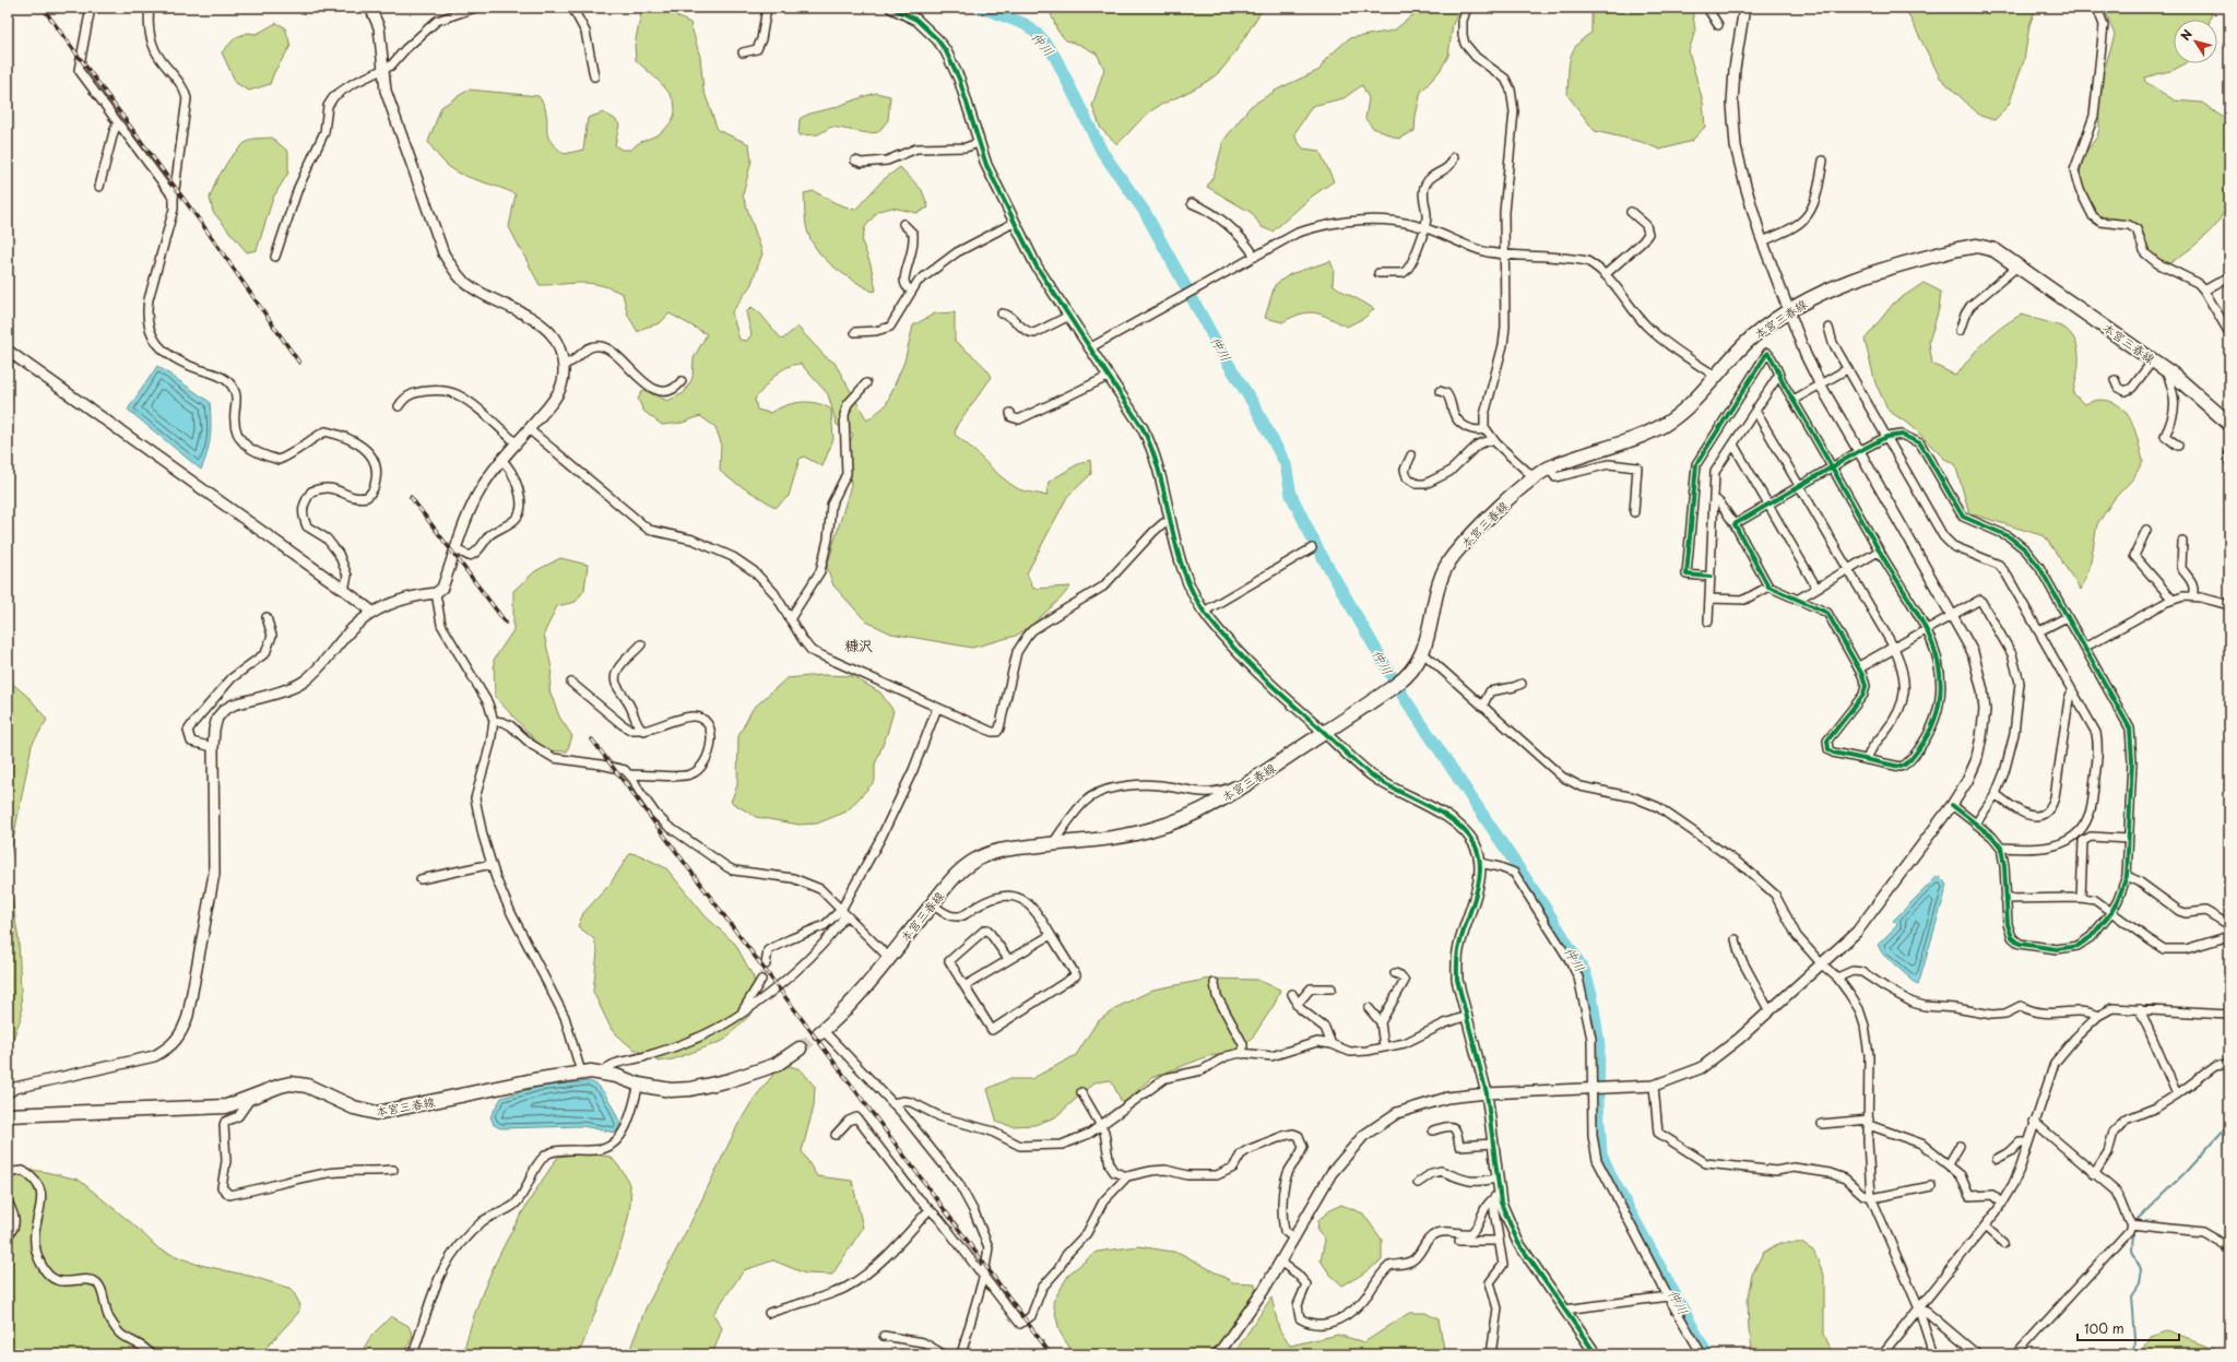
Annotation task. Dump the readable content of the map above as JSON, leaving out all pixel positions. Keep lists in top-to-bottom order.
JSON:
{
  "streets": {
    "main road": ["本宮三春線"]
  },
  "districts": ["糠沢"],
  "water": ["仲川"],
  "scale_bar": "100 m",
  "north": "top left"
}
